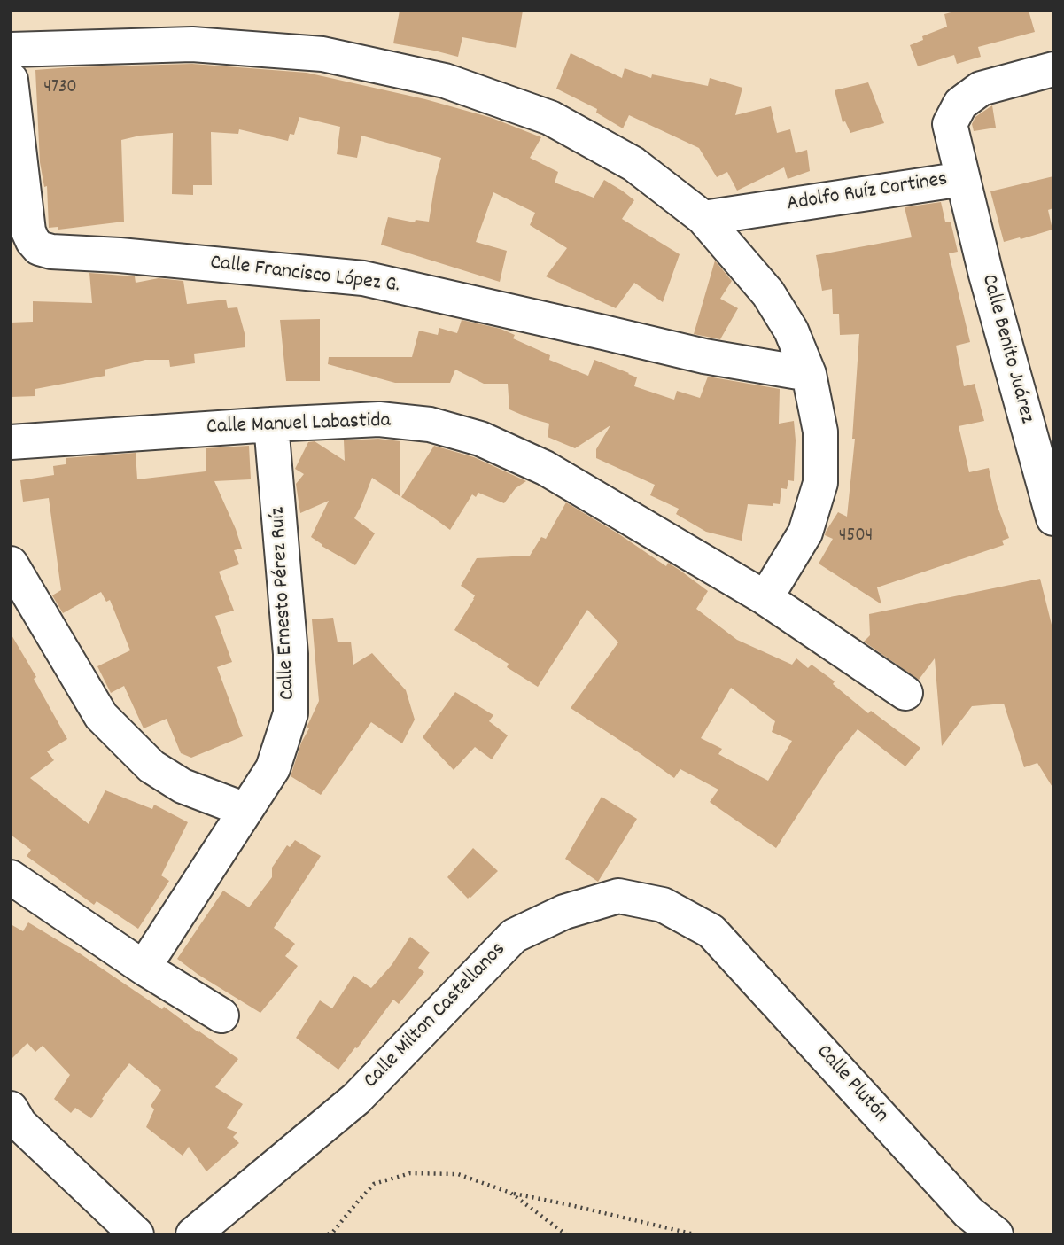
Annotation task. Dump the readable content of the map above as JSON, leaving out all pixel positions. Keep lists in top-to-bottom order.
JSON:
{
  "streets": {
    "street": [
      "Adolfo Ruíz Cortines",
      "Calle Francisco López G.",
      "Calle Benito Juárez",
      "Calle Manuel Labastida",
      "Calle Ernesto Pérez Ruíz",
      "Calle Milton Castellanos",
      "Calle Plutón"
    ]
  },
  "crossings": [
    ["Adolfo Ruíz Cortines", "Calle Benito Juárez"],
    ["Calle Manuel Labastida", "Calle Ernesto Pérez Ruíz"],
    ["Calle Milton Castellanos", "Calle Plutón"]
  ],
  "house_numbers": ["4730", "4504"]
}
